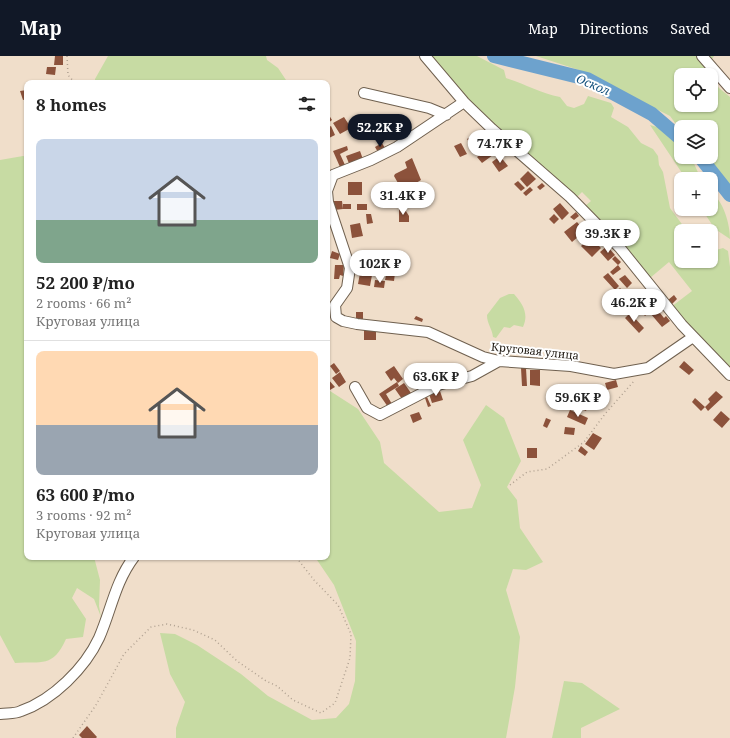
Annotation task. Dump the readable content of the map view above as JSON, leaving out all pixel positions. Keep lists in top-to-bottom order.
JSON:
{
  "streets": {
    "street": ["Круговая улица"]
  },
  "water": ["Оскол"],
  "page": {
    "header": "Map",
    "nav": ["Map", "Directions", "Saved"],
    "map_buttons": ["+", "−"],
    "heading": "8 homes",
    "price": [
      "52.2K ₽",
      "74.7K ₽",
      "31.4K ₽",
      "39.3K ₽",
      "102K ₽",
      "46.2K ₽",
      "63.6K ₽",
      "59.6K ₽"
    ],
    "list": [
      {
        "name": "52 200 ₽/mo",
        "note": "2 rooms · 66 m² · Круговая улица"
      },
      {
        "name": "63 600 ₽/mo",
        "note": "3 rooms · 92 m² · Круговая улица"
      }
    ]
  }
}
